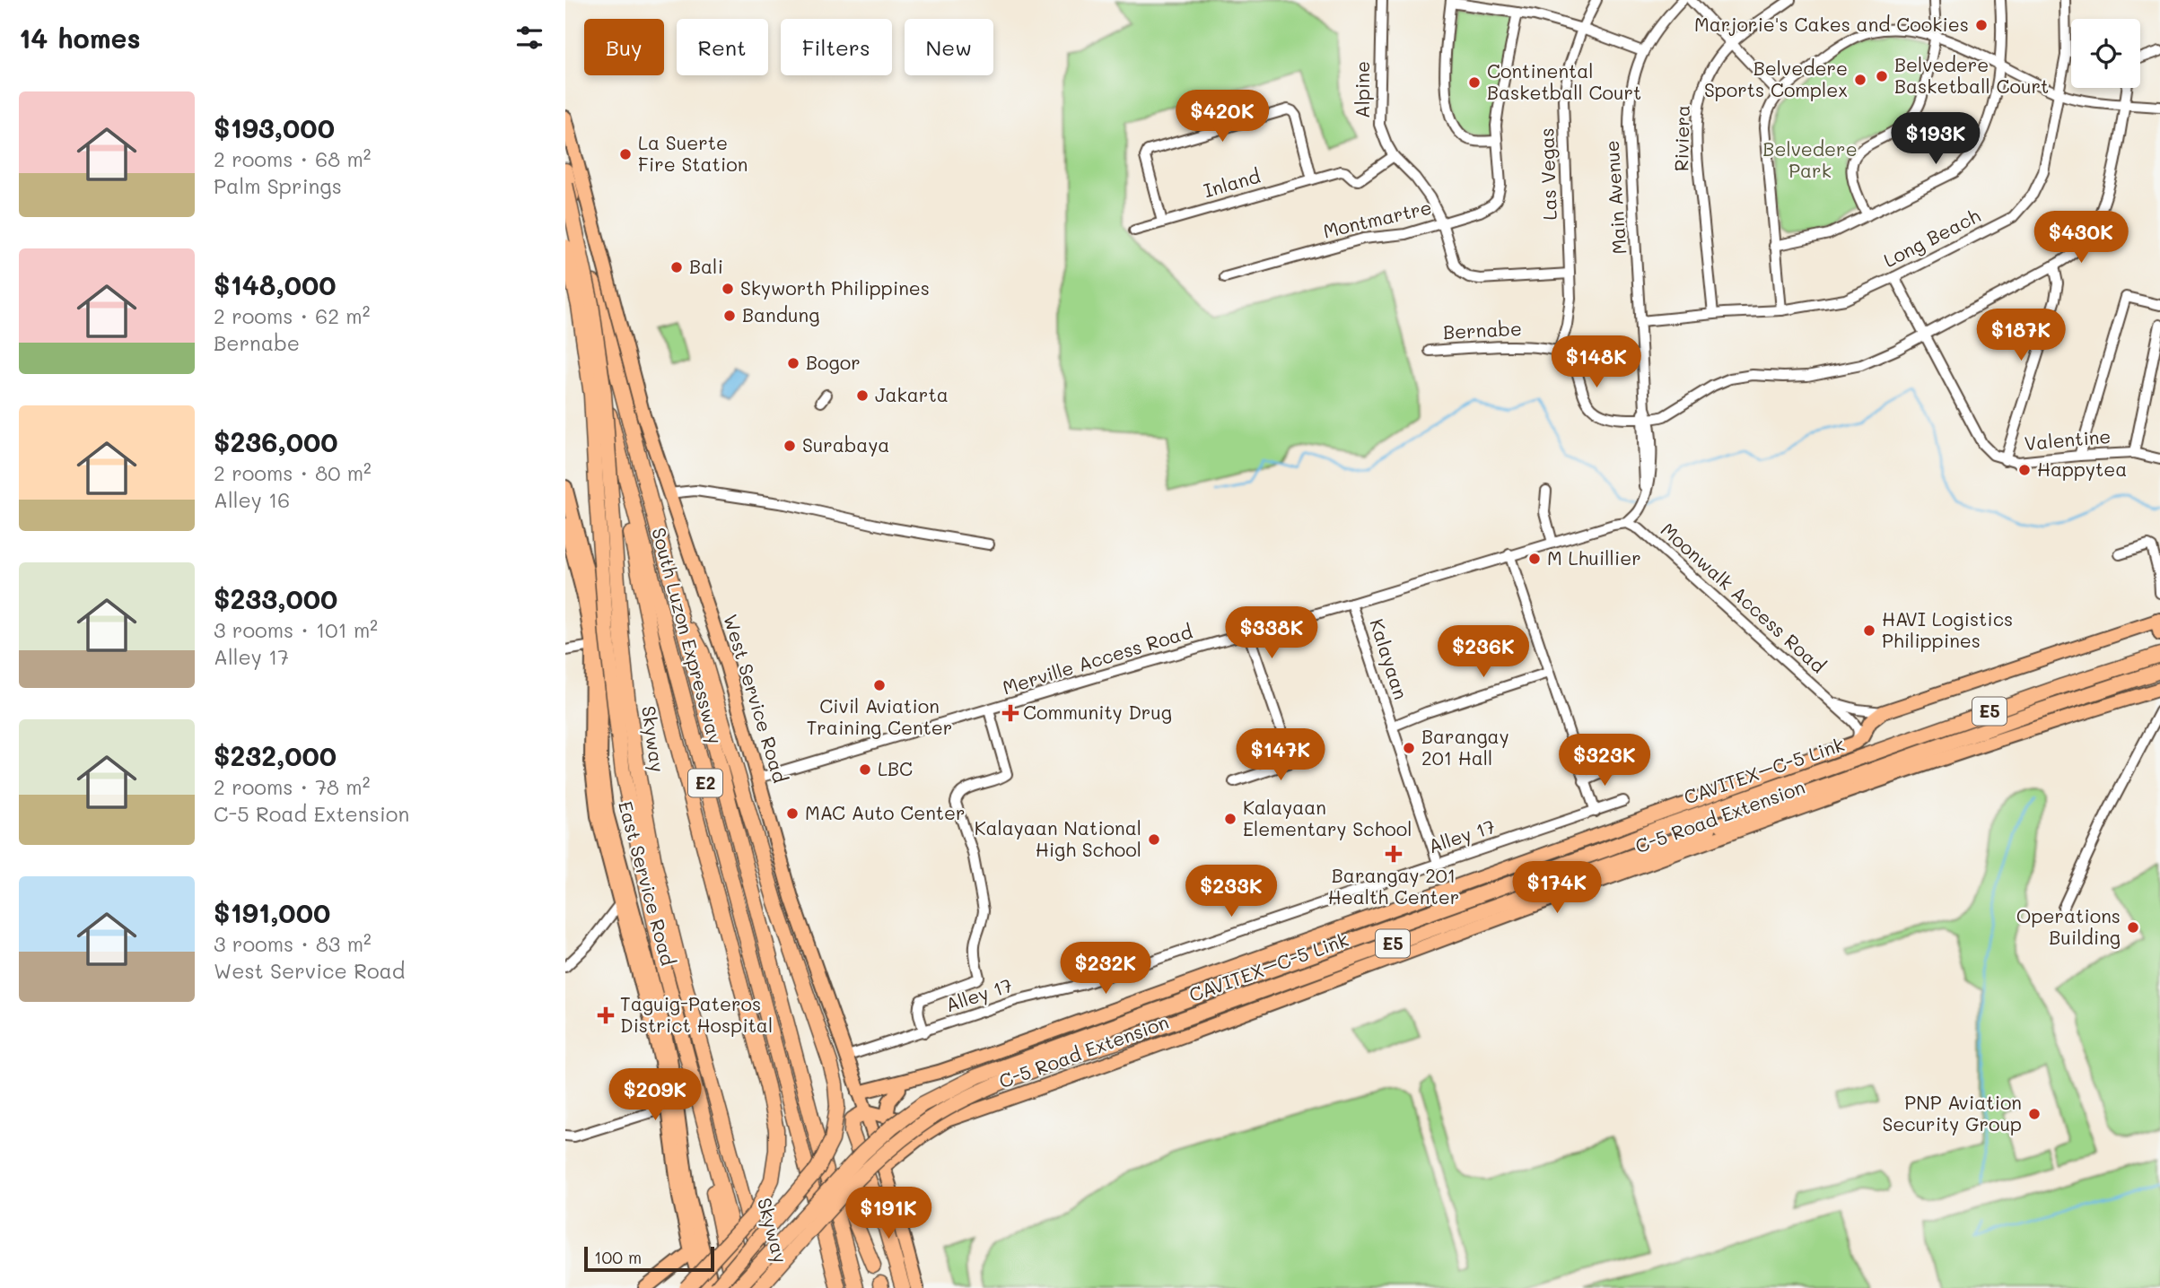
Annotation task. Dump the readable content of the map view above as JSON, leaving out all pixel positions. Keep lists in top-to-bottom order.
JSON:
{
  "streets": {
    "highway": [
      "South Luzon Expressway",
      "E5",
      "Skyway",
      "CAVITEX–C-5 Link",
      "E2"
    ],
    "main road": ["West Service Road", "C-5 Road Extension", "East Service Road"],
    "street": [
      "Alpine",
      "Riviera",
      "Las Vegas",
      "Inland",
      "Main Avenue",
      "Montmartre",
      "Long Beach",
      "Bernabe",
      "Valentine",
      "Moonwalk Access Road",
      "Kalayaan",
      "Merville Access Road",
      "Alley 17"
    ]
  },
  "crossings": [
    ["Alpine", "Las Vegas"],
    ["Alpine", "Inland"],
    ["Alpine", "Montmartre"],
    ["Riviera", "Long Beach"],
    ["Las Vegas", "Bernabe"],
    ["Main Avenue", "Long Beach"],
    ["Main Avenue", "Moonwalk Access Road"],
    ["Main Avenue", "Merville Access Road"],
    ["Long Beach", "Valentine"],
    ["Moonwalk Access Road", "Merville Access Road"],
    ["Moonwalk Access Road", "C-5 Road Extension"],
    ["South Luzon Expressway", "Skyway"],
    ["Kalayaan", "Merville Access Road"],
    ["Kalayaan", "Alley 17"],
    ["Merville Access Road", "West Service Road"],
    ["West Service Road", "C-5 Road Extension"],
    ["West Service Road", "Alley 17"],
    ["Skyway", "CAVITEX–C-5 Link"]
  ],
  "parks": ["Belvedere Park"],
  "places": {
    "other": [
      "Marjorie's Cakes and Cookies",
      "Belvedere Basketball Court",
      "Belvedere Sports Complex",
      "Continental Basketball Court",
      "La Suerte Fire Station",
      "Bali",
      "Skyworth Philippines",
      "Bandung",
      "Bogor",
      "Jakarta",
      "Surabaya",
      "Happytea",
      "M Lhuillier",
      "HAVI Logistics Philippines",
      "Civil Aviation Training Center",
      "Barangay 201 Hall",
      "LBC",
      "MAC Auto Center",
      "Kalayaan Elementary School",
      "Kalayaan National High School",
      "Operations Building",
      "PNP Aviation Security Group"
    ],
    "health": ["Community Drug", "Barangay 201 Health Center", "Taguig-Pateros District Hospital"]
  },
  "scale_bar": "100 m",
  "page": {
    "heading": "14 homes",
    "chip": [
      "Buy",
      "Rent",
      "Filters",
      "New"
    ],
    "list": [
      {
        "name": "$193,000",
        "note": "2 rooms · 68 m² · Palm Springs"
      },
      {
        "name": "$148,000",
        "note": "2 rooms · 62 m² · Bernabe"
      },
      {
        "name": "$236,000",
        "note": "2 rooms · 80 m² · Alley 16"
      },
      {
        "name": "$233,000",
        "note": "3 rooms · 101 m² · Alley 17"
      },
      {
        "name": "$232,000",
        "note": "2 rooms · 78 m² · C-5 Road Extension"
      },
      {
        "name": "$191,000",
        "note": "3 rooms · 83 m² · West Service Road"
      }
    ],
    "price": [
      "$420K",
      "$193K",
      "$430K",
      "$187K",
      "$148K",
      "$338K",
      "$236K",
      "$147K",
      "$323K",
      "$174K",
      "$233K",
      "$232K",
      "$209K",
      "$191K"
    ],
    "scale": "100 m"
  }
}
